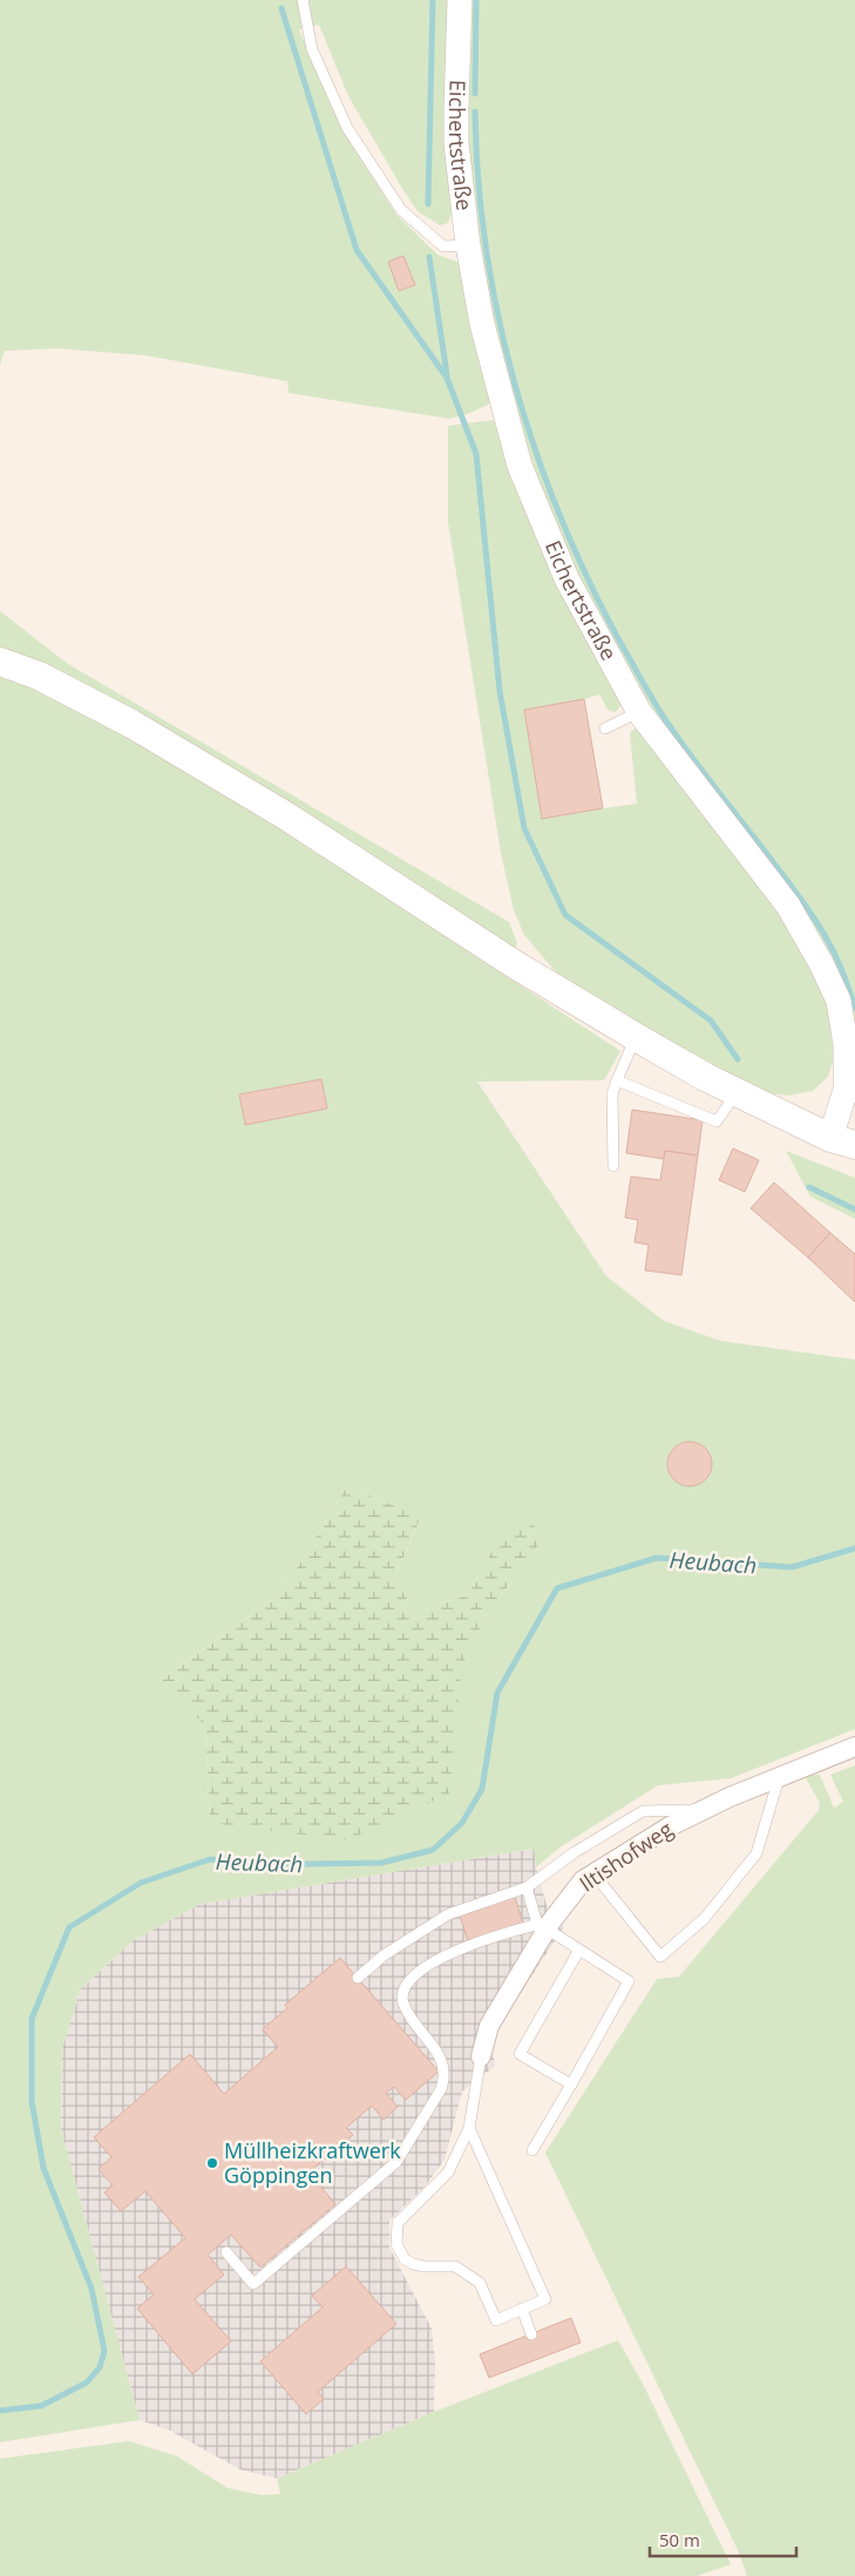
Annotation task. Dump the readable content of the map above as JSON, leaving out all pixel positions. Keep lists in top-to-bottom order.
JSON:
{
  "streets": {
    "street": ["Eichertstraße", "Iltishofweg"]
  },
  "water": ["Heubach"],
  "places": ["Müllheizkraftwerk Göppingen"],
  "scale_bar": "50 m"
}
